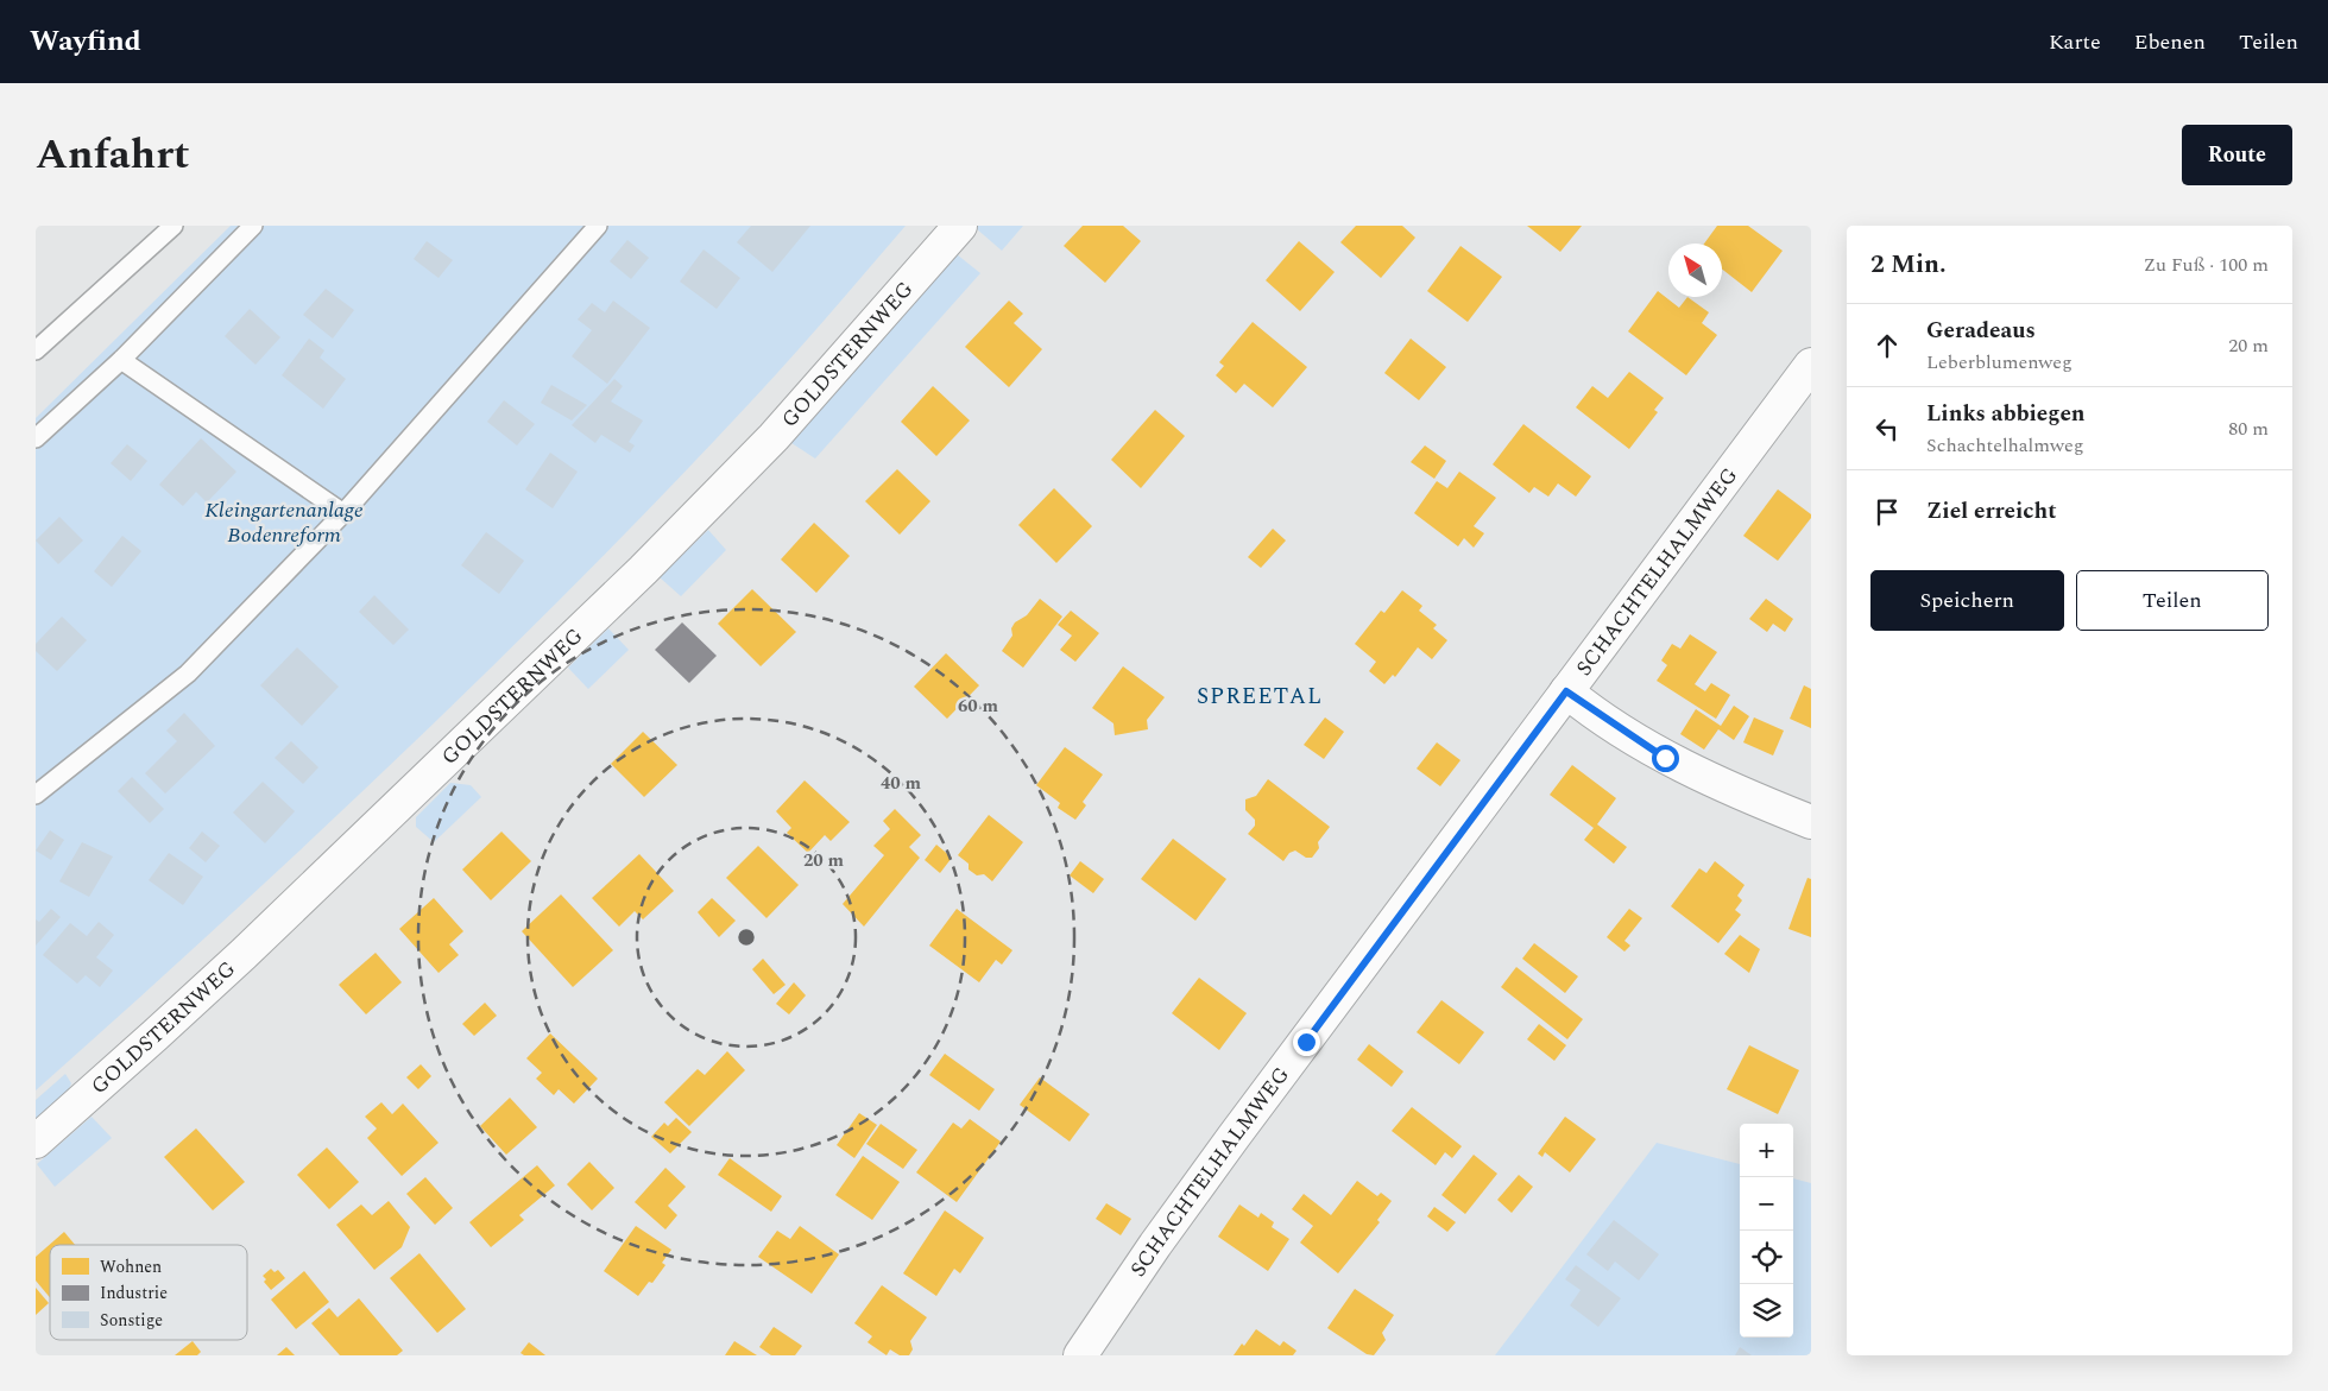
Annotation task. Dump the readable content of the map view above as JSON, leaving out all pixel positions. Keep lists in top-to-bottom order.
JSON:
{
  "streets": {
    "street": ["GOLDSTERNWEG", "SCHACHTELHALMWEG"]
  },
  "districts": ["SPREETAL"],
  "parks": ["Kleingartenanlage Bodenreform"],
  "legend": ["Wohnen", "Industrie", "Sonstige"],
  "north": "top left",
  "page": {
    "header": "Wayfind",
    "nav": ["Karte", "Ebenen", "Teilen"],
    "title": "Anfahrt",
    "buttons": [
      "Route",
      ["Speichern", "Teilen"]
    ],
    "heading": ["2 Min.", "Zu Fuß · 100 m"],
    "list": [
      ["Geradeaus", "Leberblumenweg", "20 m"],
      ["Links abbiegen", "Schachtelhalmweg", "80 m"],
      "Ziel erreicht"
    ],
    "map_buttons": ["+", "−"]
  },
  "rings": ["60 m", "40 m", "20 m"]
}
